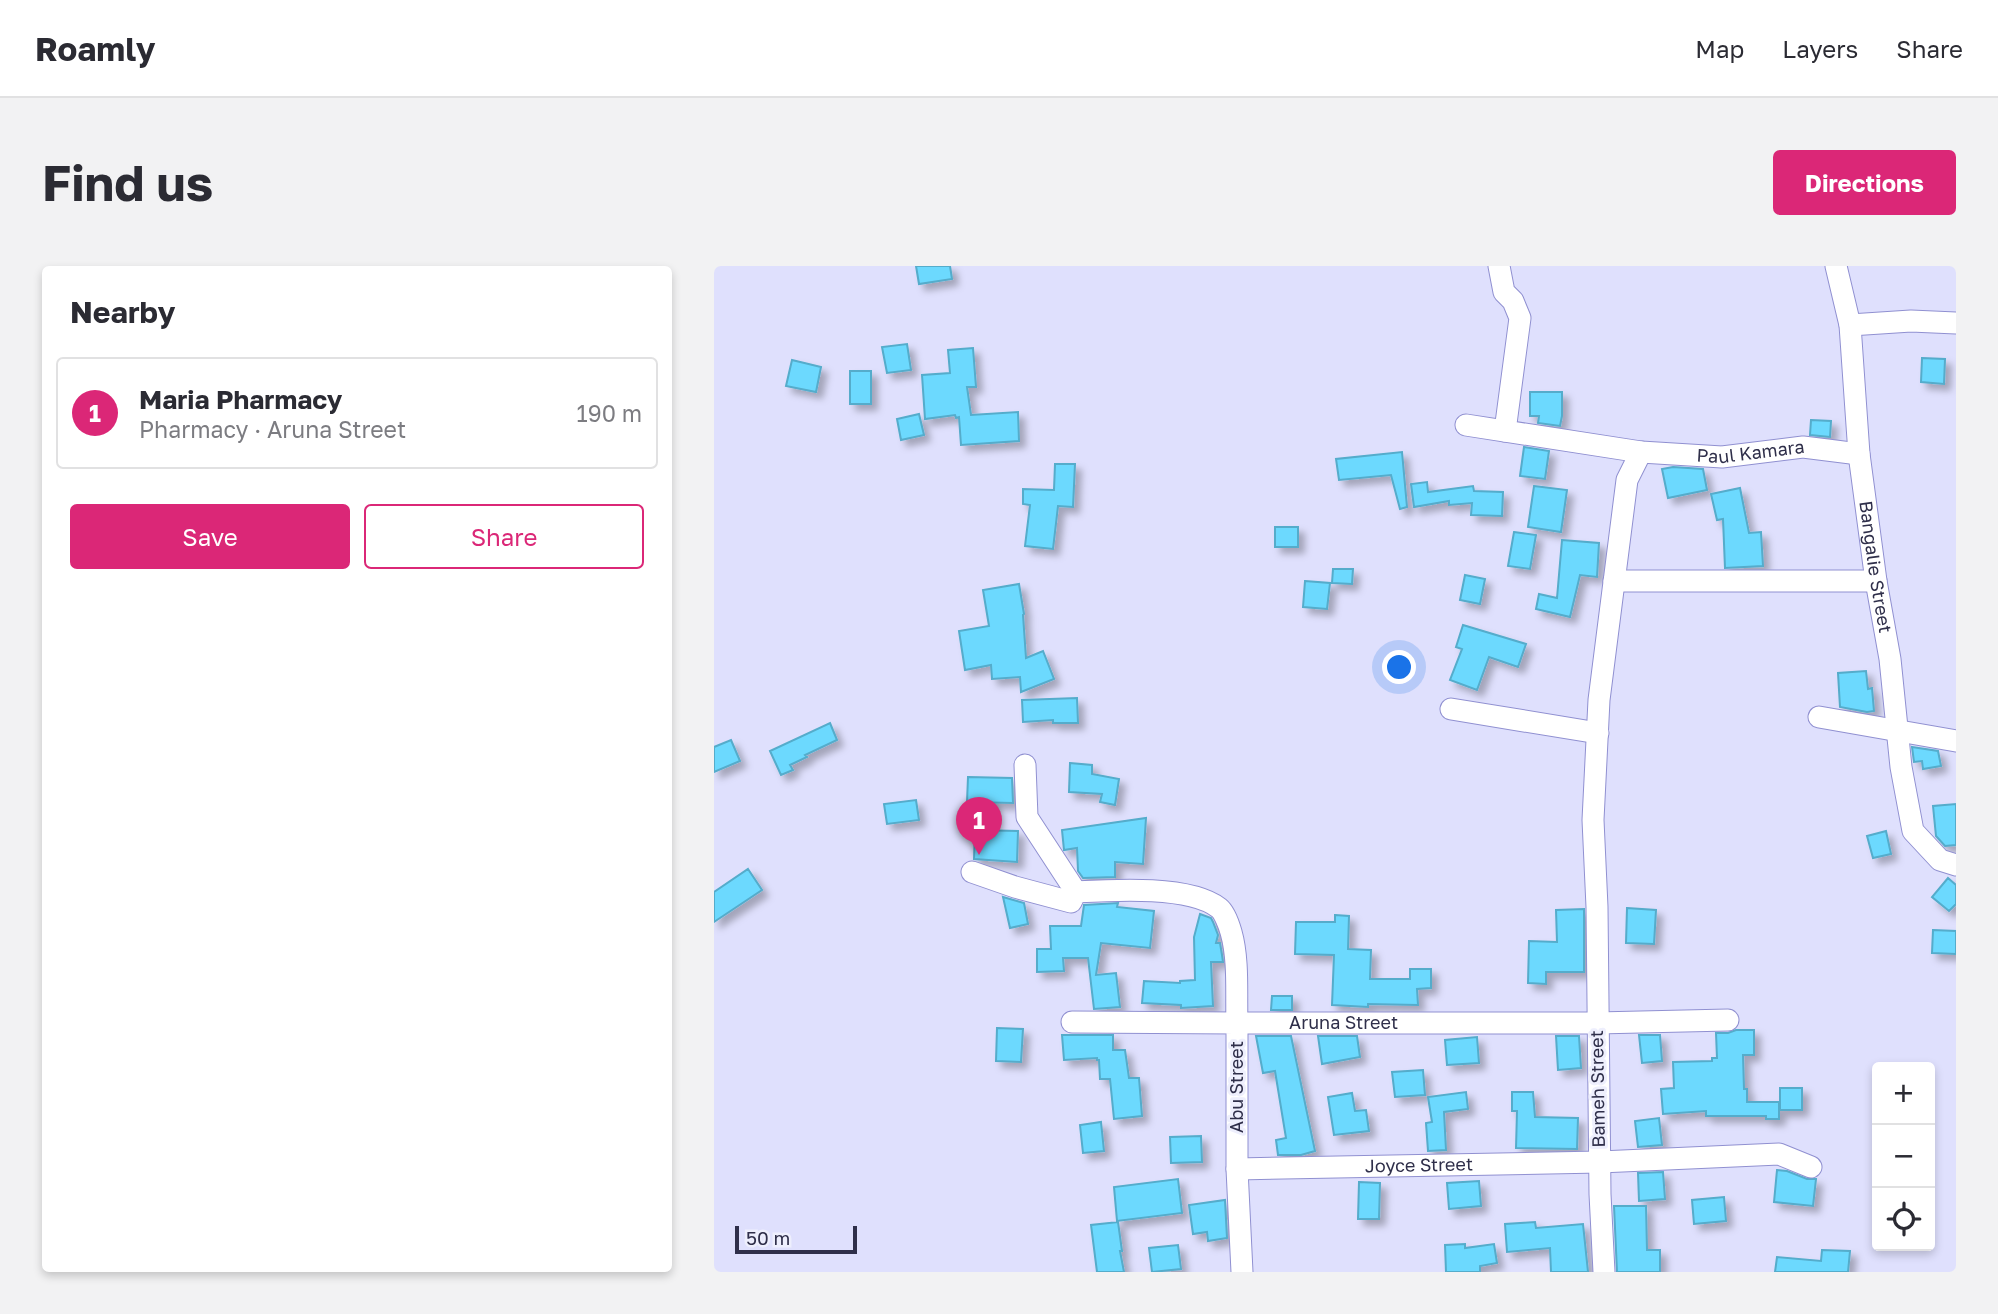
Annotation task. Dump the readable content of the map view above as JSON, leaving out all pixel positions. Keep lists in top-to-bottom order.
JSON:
{
  "streets": {
    "street": [
      "Paul Kamara",
      "Bangalie Street",
      "Aruna Street",
      "Abu Street",
      "Bameh Street",
      "Joyce Street"
    ]
  },
  "crossings": [
    ["Paul Kamara", "Bangalie Street"],
    ["Paul Kamara", "Bameh Street"],
    ["Aruna Street", "Abu Street"],
    ["Aruna Street", "Bameh Street"],
    ["Abu Street", "Joyce Street"],
    ["Bameh Street", "Joyce Street"]
  ],
  "scale_bar": "50 m",
  "page": {
    "header": "Roamly",
    "nav": ["Map", "Layers", "Share"],
    "buttons": [
      "Directions",
      ["Save", "Share"]
    ],
    "title": "Find us",
    "heading": "Nearby",
    "list": [
      {
        "mark": "1",
        "name": "Maria Pharmacy",
        "note": "Pharmacy · Aruna Street",
        "value": "190 m"
      }
    ],
    "pins": "1",
    "map_buttons": ["+", "−"],
    "scale": "50 m"
  }
}
